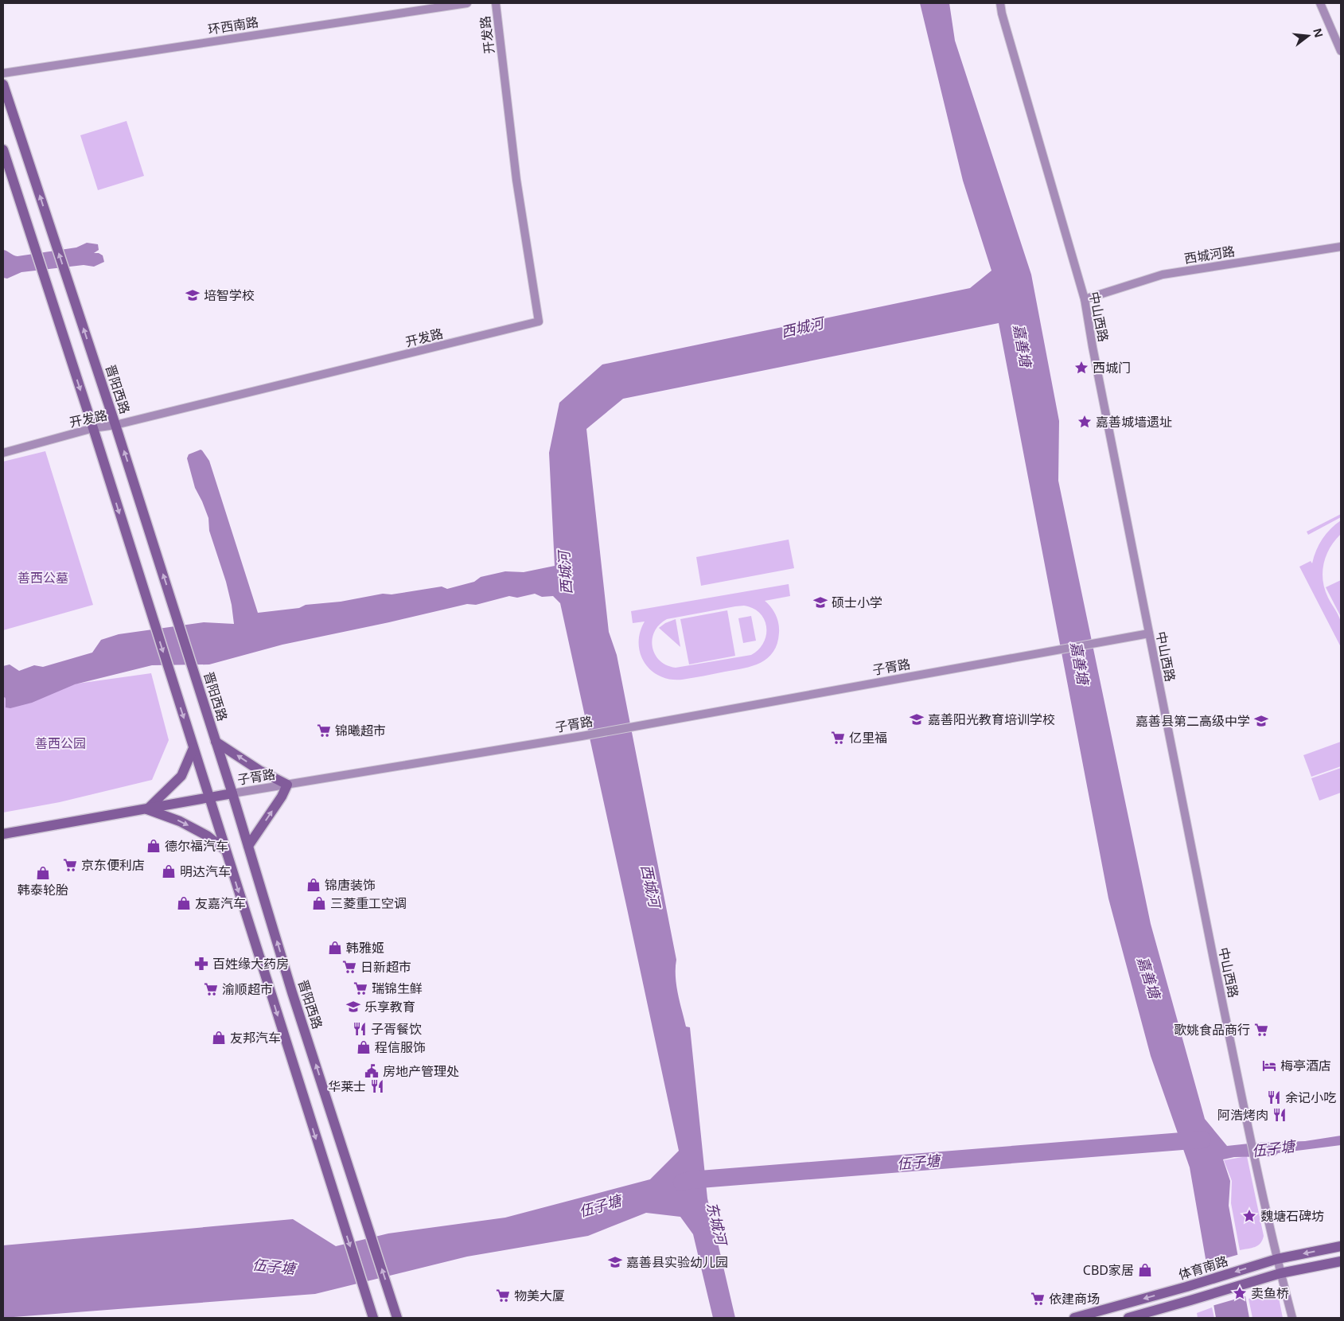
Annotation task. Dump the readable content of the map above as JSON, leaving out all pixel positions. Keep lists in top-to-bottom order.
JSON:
{
  "streets": {
    "main road": ["晋阳西路", "子胥路", "体育南路"],
    "street": [
      "环西南路",
      "开发路",
      "西城河路",
      "中山西路"
    ]
  },
  "crossings": [
    ["开发路", "晋阳西路"],
    ["西城河路", "中山西路"],
    ["中山西路", "子胥路"],
    ["中山西路", "体育南路"],
    ["晋阳西路", "子胥路"]
  ],
  "water": [
    "西城河",
    "嘉善塘",
    "伍子塘",
    "东城河"
  ],
  "parks": ["善西公墓", "善西公园"],
  "places": {
    "school or university": [
      "培智学校",
      "硕士小学",
      "嘉善阳光教育培训学校",
      "嘉善县第二高级中学",
      "乐享教育",
      "嘉善县实验幼儿园"
    ],
    "place": [
      "西城门",
      "嘉善城墙遗址",
      "魏塘石碑坊",
      "卖鱼桥"
    ],
    "supermarket": [
      "锦曦超市",
      "亿里福",
      "京东便利店",
      "日新超市",
      "瑞锦生鲜",
      "渝顺超市",
      "歌姚食品商行",
      "物美大厦",
      "依建商场"
    ],
    "shop": [
      "德尔福汽车",
      "明达汽车",
      "韩泰轮胎",
      "锦唐装饰",
      "友嘉汽车",
      "三菱重工空调",
      "韩雅姬",
      "友邦汽车",
      "程信服饰",
      "CBD家居"
    ],
    "pharmacy": ["百姓缘大药房"],
    "restaurant": [
      "子胥餐饮",
      "华莱士",
      "余记小吃",
      "阿浩烤肉"
    ],
    "hotel": ["梅亭酒店"],
    "public building": ["房地产管理处"]
  },
  "north": "right"
}
